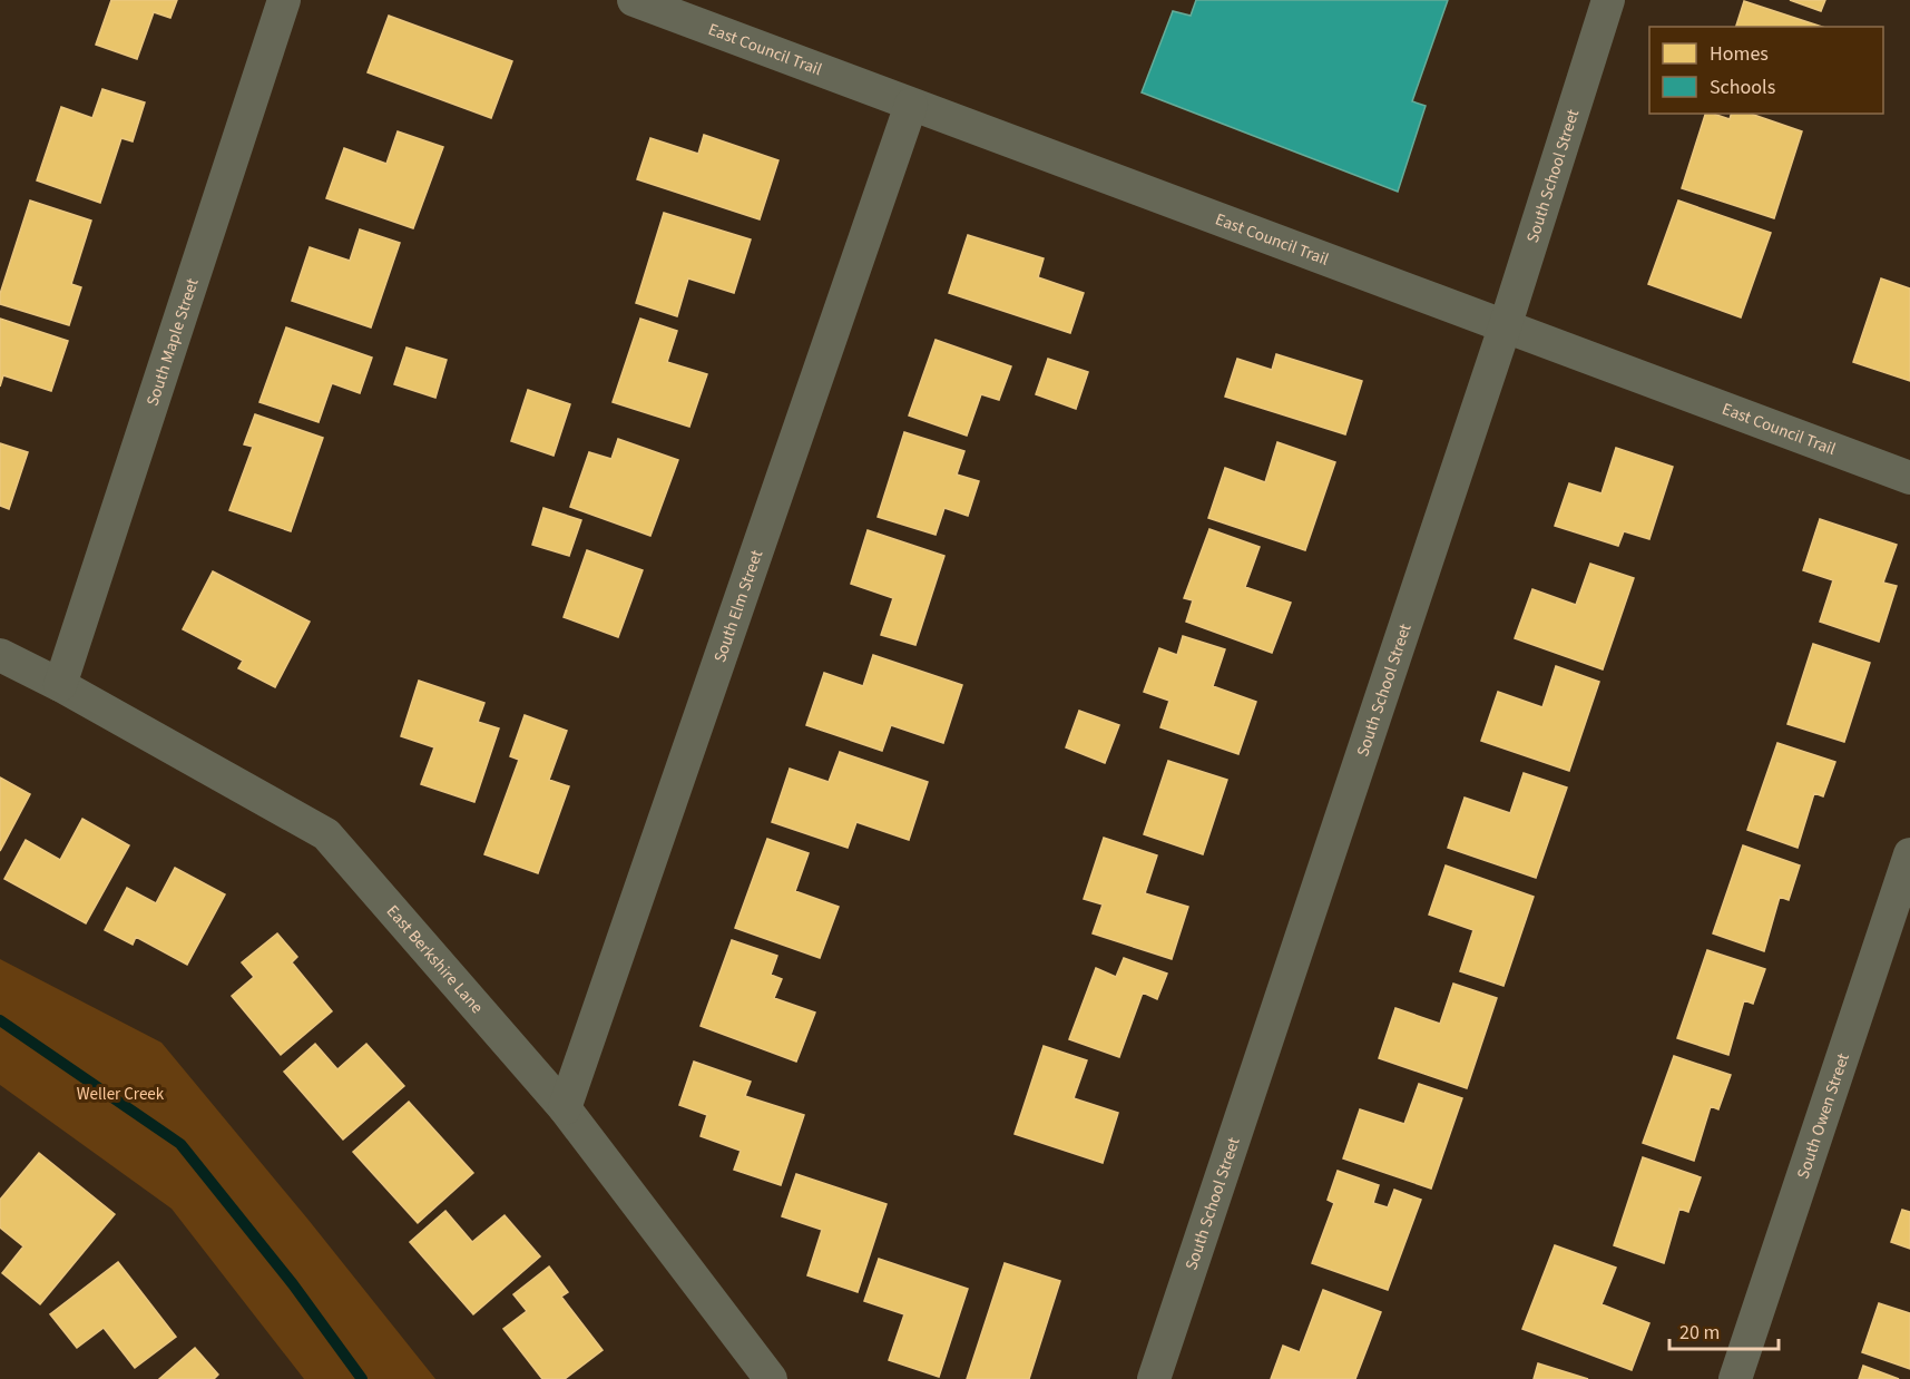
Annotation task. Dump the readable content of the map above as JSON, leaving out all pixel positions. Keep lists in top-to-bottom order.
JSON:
{
  "streets": {
    "street": [
      "East Council Trail",
      "South School Street",
      "South Maple Street",
      "South Elm Street",
      "East Berkshire Lane",
      "South Owen Street"
    ]
  },
  "crossings": [
    ["East Council Trail", "South School Street"],
    ["East Council Trail", "South Elm Street"],
    ["South Maple Street", "East Berkshire Lane"],
    ["South Elm Street", "East Berkshire Lane"]
  ],
  "parks": ["Weller Creek"],
  "legend": ["Homes", "Schools"],
  "scale_bar": "20 m"
}
